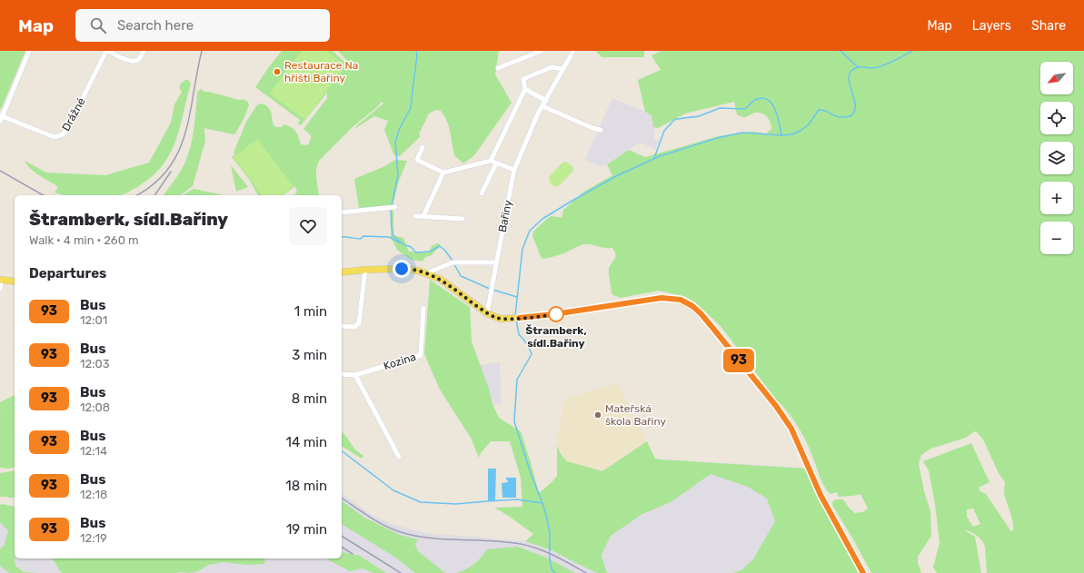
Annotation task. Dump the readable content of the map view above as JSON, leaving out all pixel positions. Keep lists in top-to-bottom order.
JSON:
{
  "streets": {
    "street": ["Drážné", "Bařiny", "Kozina"]
  },
  "places": ["Restaurace Na hřišti Bařiny", "Štramberk, sídl.Bařiny", "Mateřská škola Bařiny"],
  "lines": ["bus line 93"],
  "north": "bottom left",
  "page": {
    "header": "Map",
    "search": "Search here",
    "nav": ["Map", "Layers", "Share"],
    "on_map": "93",
    "map_buttons": ["+", "−"],
    "heading": [
      ["Štramberk, sídl.Bařiny", "Walk · 4 min · 260 m"],
      "Departures"
    ],
    "list": [
      {
        "mark": "93",
        "name": "Bus",
        "note": "12:01",
        "value": "1 min"
      },
      {
        "mark": "93",
        "name": "Bus",
        "note": "12:03",
        "value": "3 min"
      },
      {
        "mark": "93",
        "name": "Bus",
        "note": "12:08",
        "value": "8 min"
      },
      {
        "mark": "93",
        "name": "Bus",
        "note": "12:14",
        "value": "14 min"
      },
      {
        "mark": "93",
        "name": "Bus",
        "note": "12:18",
        "value": "18 min"
      },
      {
        "mark": "93",
        "name": "Bus",
        "note": "12:19",
        "value": "19 min"
      }
    ]
  }
}
